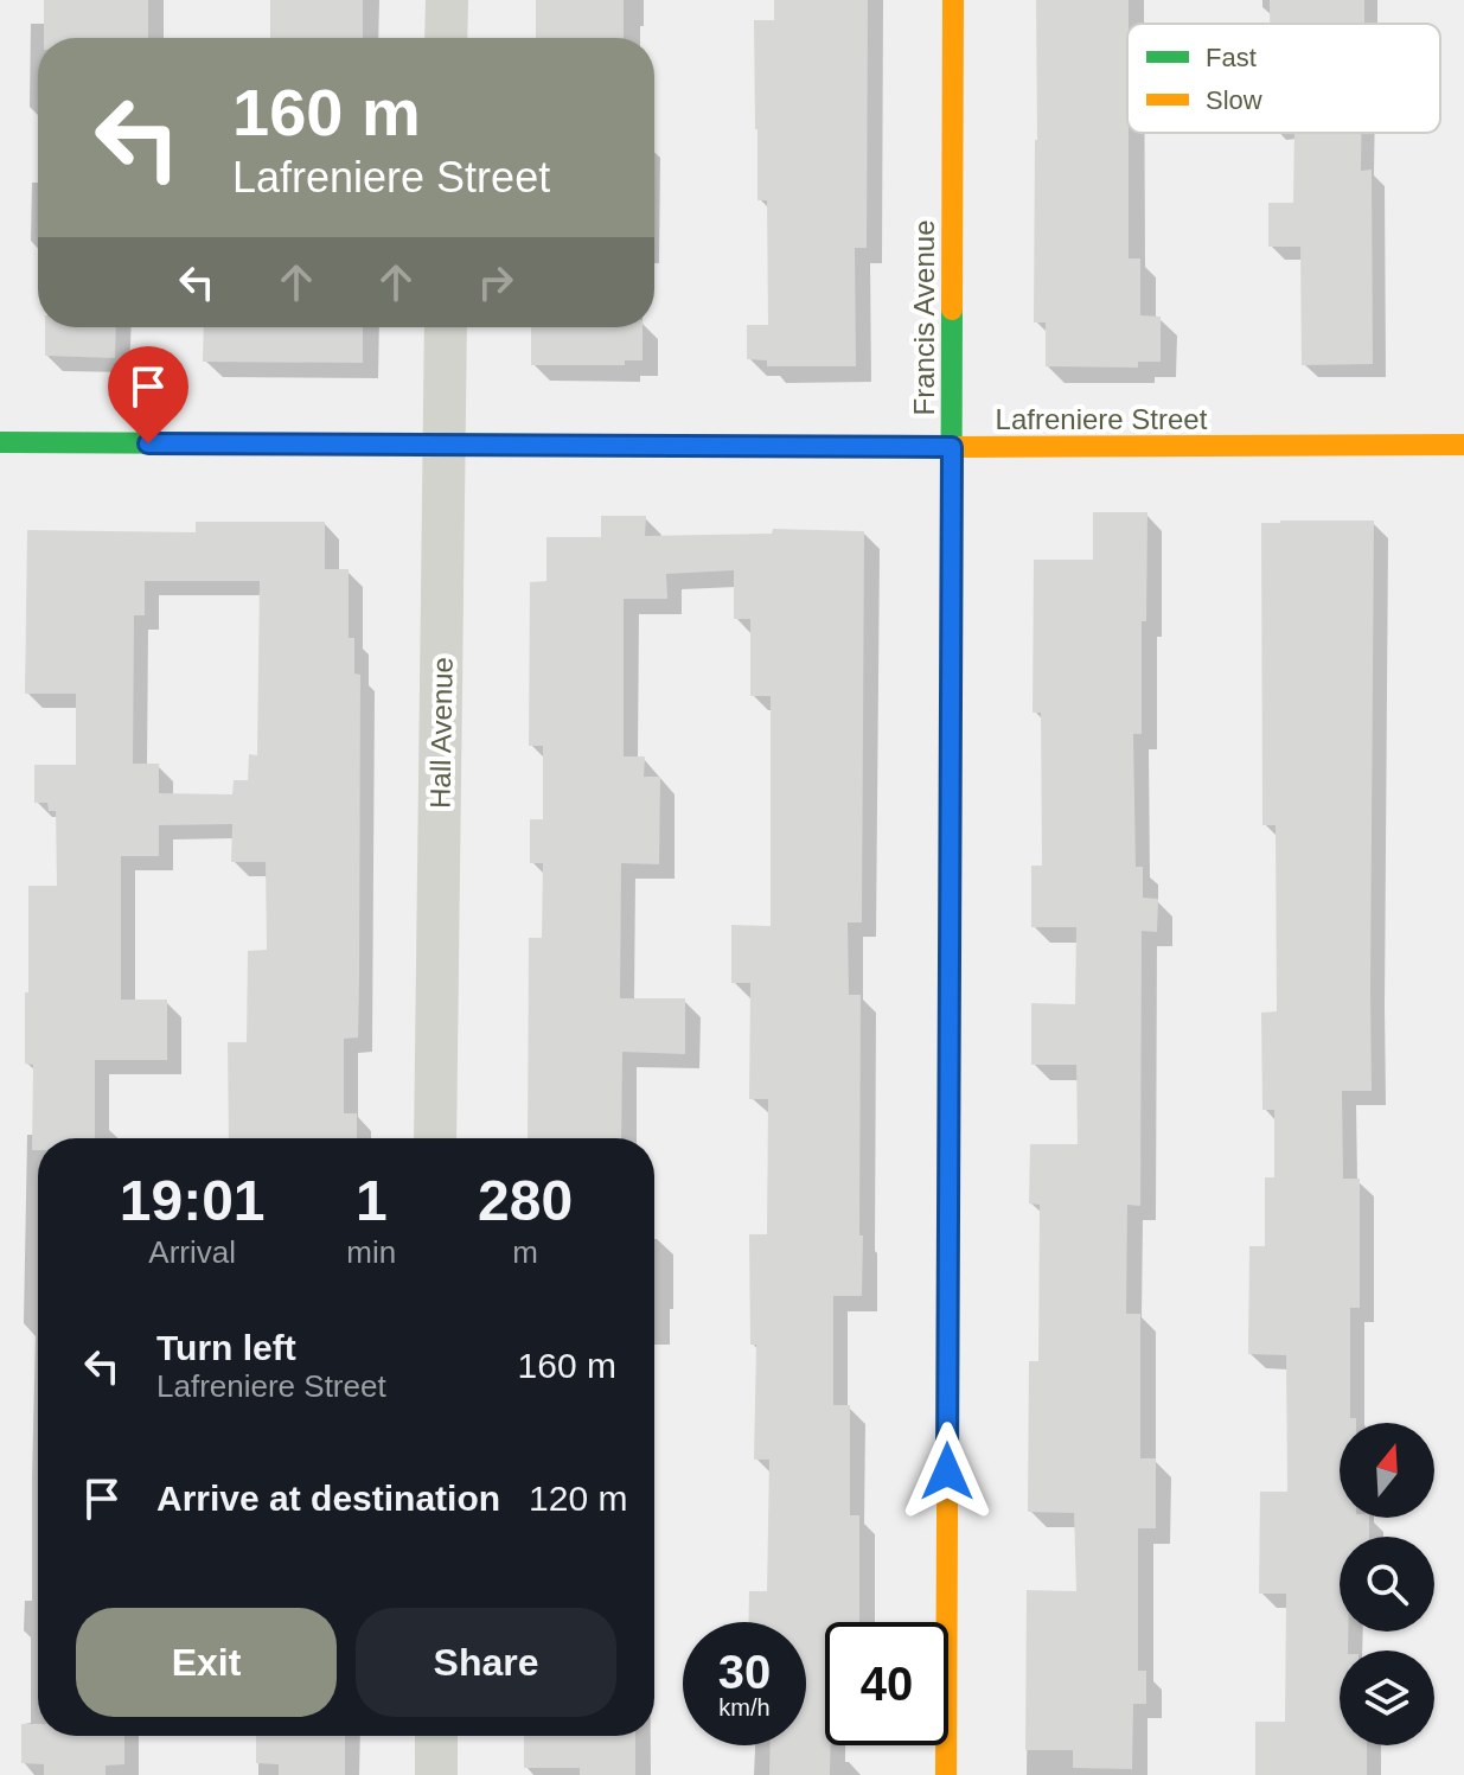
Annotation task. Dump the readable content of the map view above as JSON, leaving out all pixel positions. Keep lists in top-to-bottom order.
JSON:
{
  "streets": {
    "street": ["Francis Avenue", "Lafreniere Street", "Hall Avenue"]
  },
  "crossings": [
    ["Francis Avenue", "Lafreniere Street"],
    ["Lafreniere Street", "Hall Avenue"]
  ],
  "legend": ["Fast", "Slow"],
  "north": "top",
  "page": {
    "turn": ["160 m", "Lafreniere Street"],
    "eta": [
      "19:01",
      "Arrival",
      "1",
      "min",
      "280",
      "m"
    ],
    "list": [
      {
        "name": "Turn left",
        "note": "Lafreniere Street",
        "value": "160 m"
      },
      {
        "name": "Arrive at destination",
        "value": "120 m"
      }
    ],
    "buttons": ["Exit", "Share"],
    "speed": "30 km/h",
    "limit": "40"
  }
}
